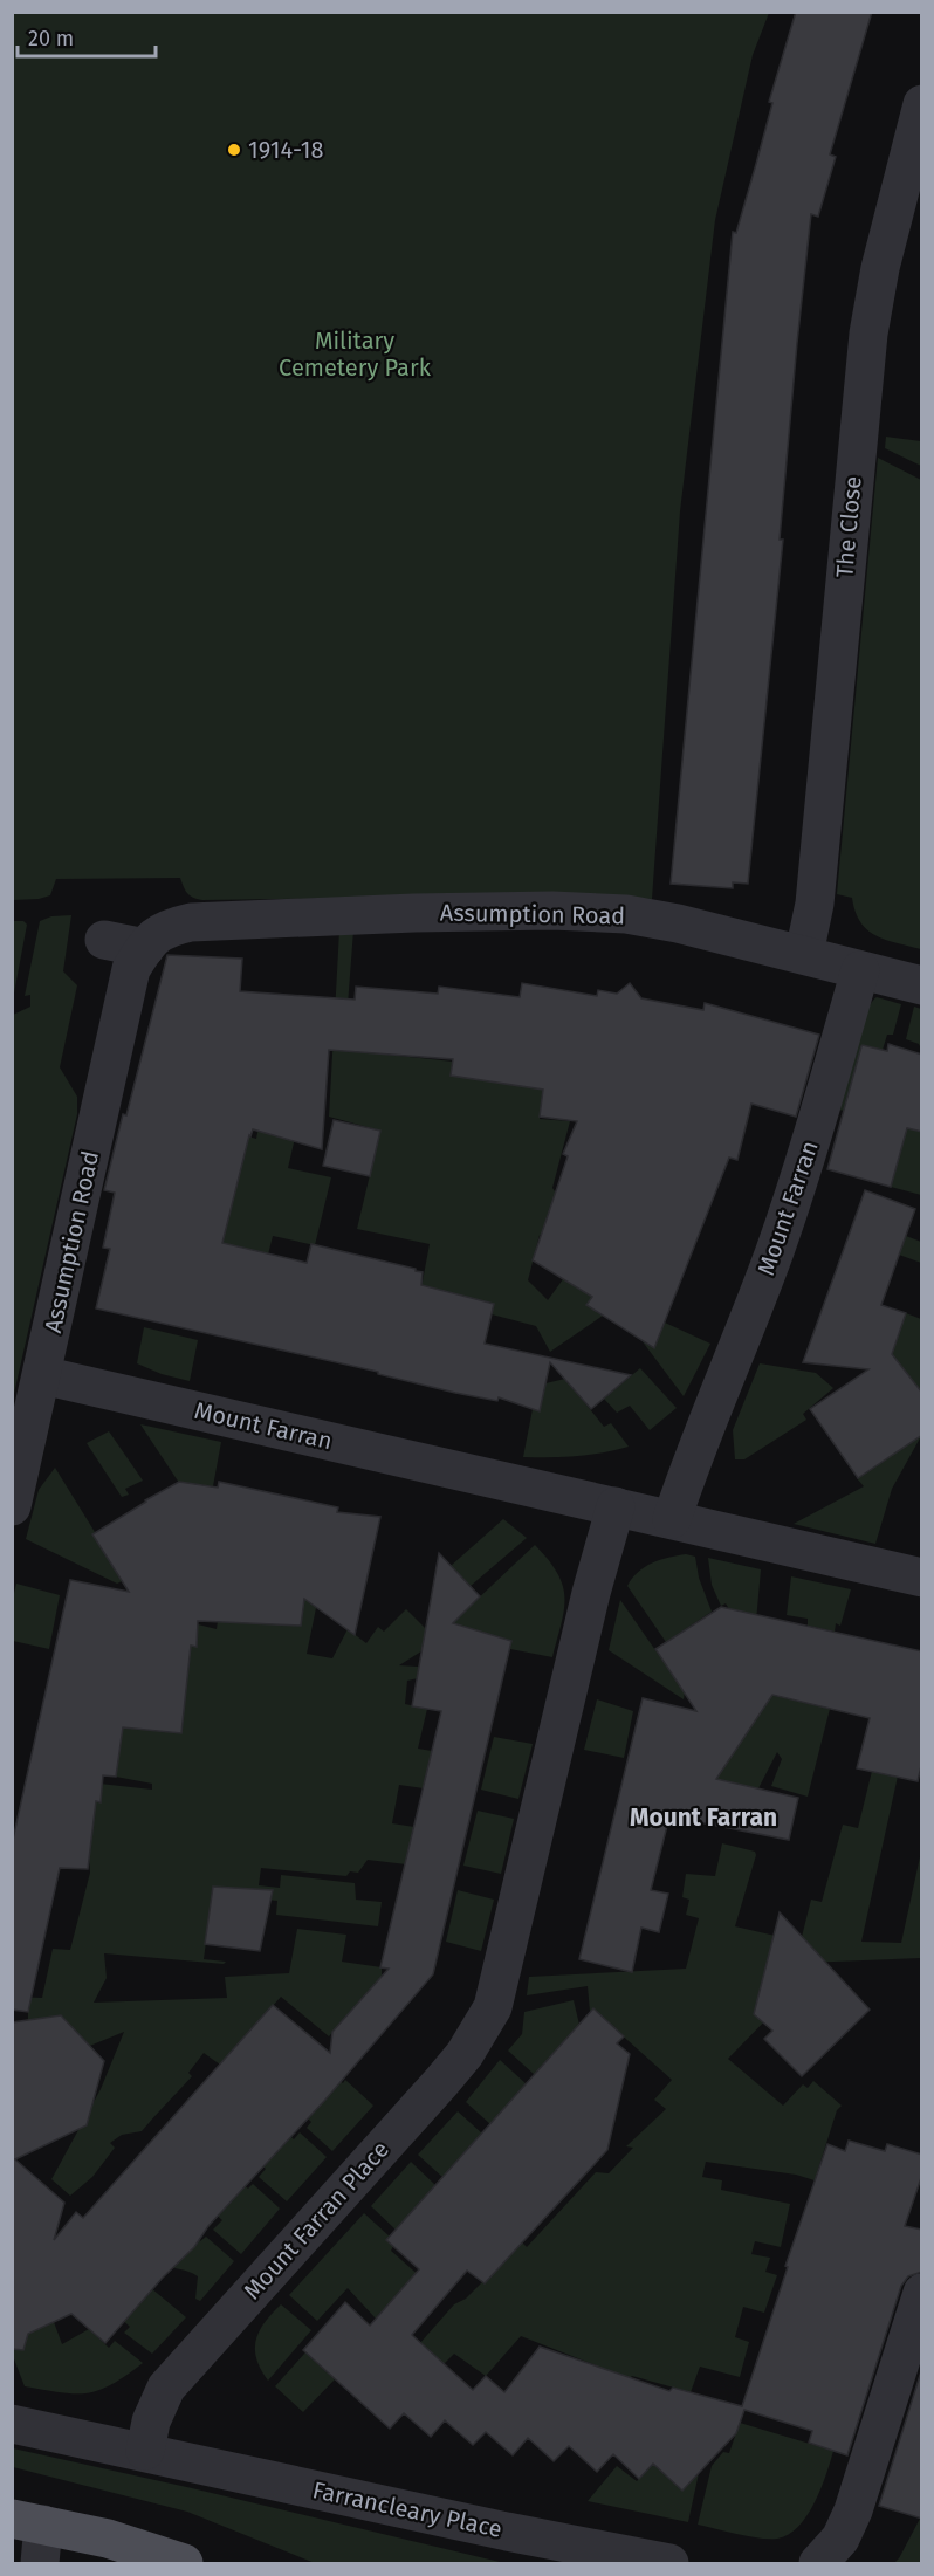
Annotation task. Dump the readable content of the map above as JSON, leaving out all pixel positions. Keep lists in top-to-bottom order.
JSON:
{
  "streets": {
    "street": [
      "The Close",
      "Assumption Road",
      "Mount Farran",
      "Mount Farran Place",
      "Farrancleary Place"
    ]
  },
  "crossings": [
    ["The Close", "Assumption Road"],
    ["Assumption Road", "Mount Farran"],
    ["Mount Farran", "Mount Farran Place"],
    ["Mount Farran Place", "Farrancleary Place"]
  ],
  "districts": ["Mount Farran"],
  "parks": ["Military Cemetery Park"],
  "places": ["1914-18"],
  "scale_bar": "20 m"
}
